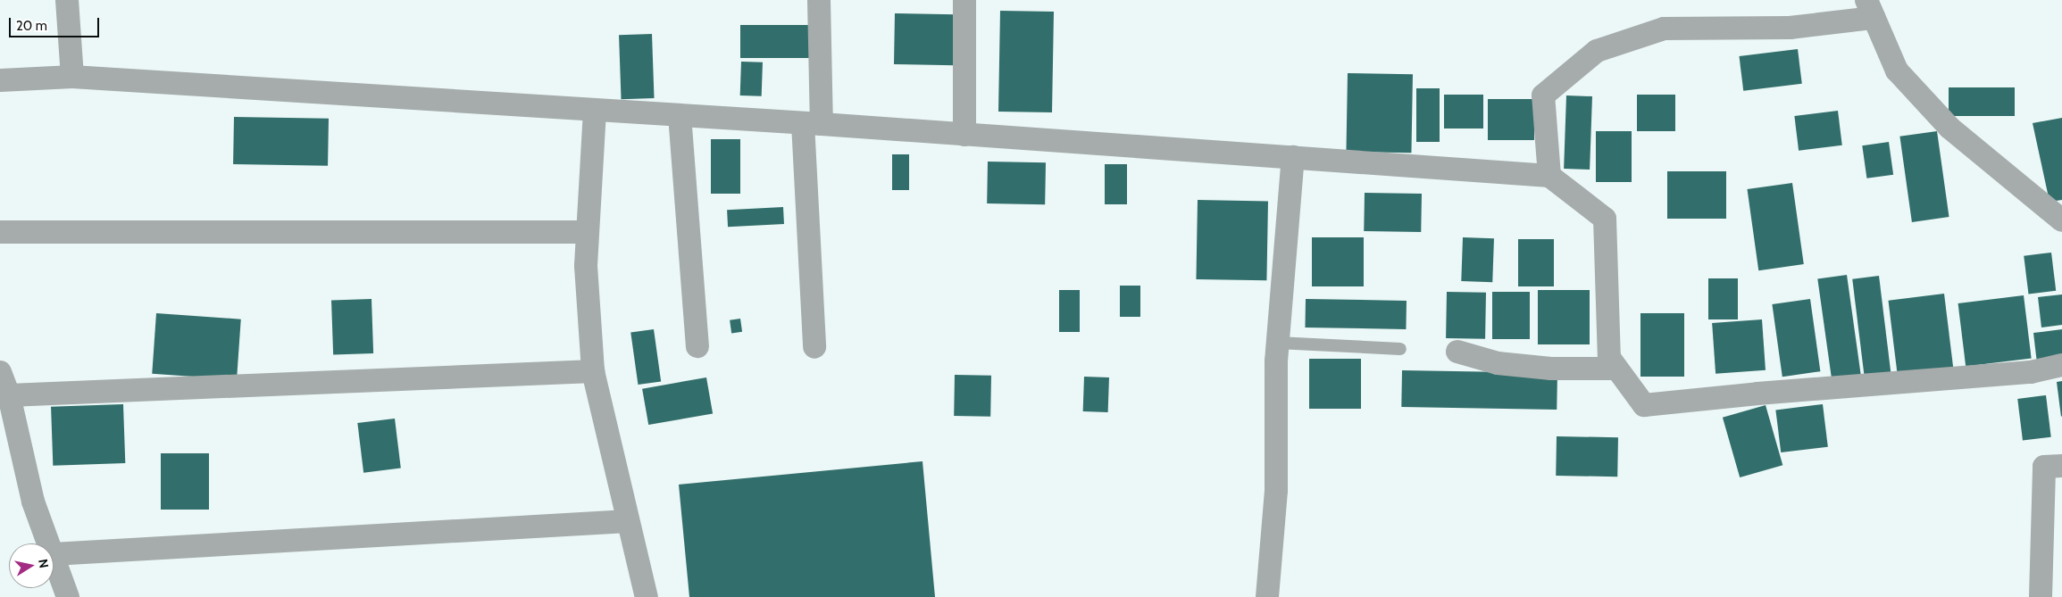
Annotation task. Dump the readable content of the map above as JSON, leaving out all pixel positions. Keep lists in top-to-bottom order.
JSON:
{
  "scale_bar": "20 m",
  "north": "right"
}
